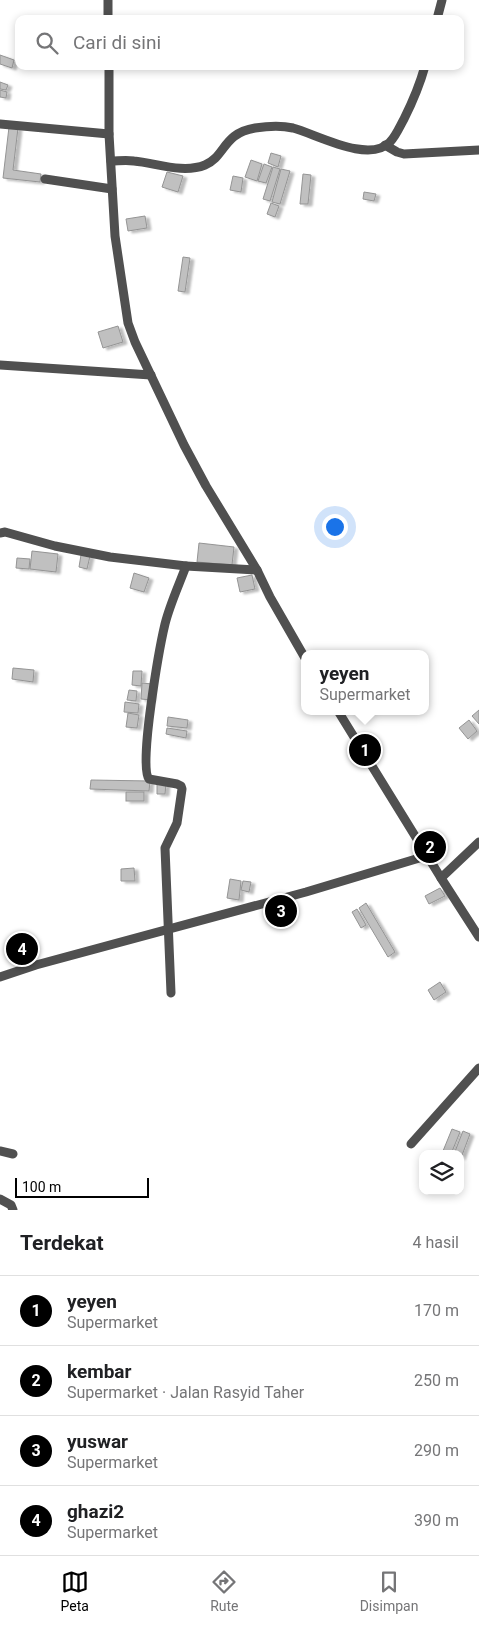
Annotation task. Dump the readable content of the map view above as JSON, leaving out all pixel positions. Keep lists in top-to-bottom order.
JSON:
{
  "scale_bar": "100 m",
  "page": {
    "search": "Cari di sini",
    "popup": ["yeyen", "Supermarket"],
    "pins": [
      "1",
      "2",
      "3",
      "4"
    ],
    "scale": "100 m",
    "heading": ["Terdekat", "4 hasil"],
    "list": [
      {
        "mark": "1",
        "name": "yeyen",
        "note": "Supermarket",
        "value": "170 m"
      },
      {
        "mark": "2",
        "name": "kembar",
        "note": "Supermarket · Jalan Rasyid Taher",
        "value": "250 m"
      },
      {
        "mark": "3",
        "name": "yuswar",
        "note": "Supermarket",
        "value": "290 m"
      },
      {
        "mark": "4",
        "name": "ghazi2",
        "note": "Supermarket",
        "value": "390 m"
      }
    ],
    "nav": ["Peta", "Rute", "Disimpan"]
  }
}
